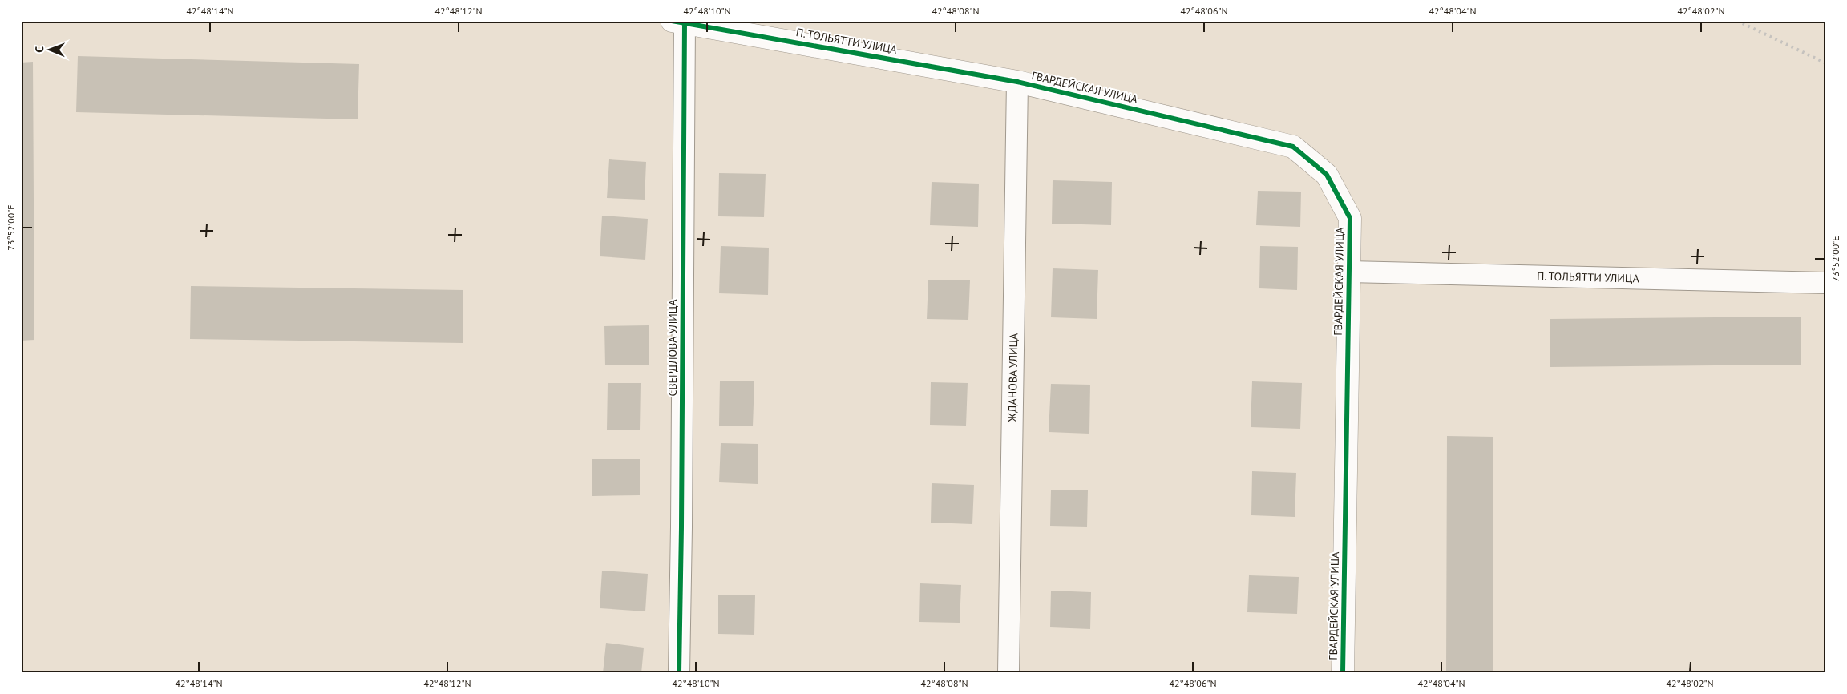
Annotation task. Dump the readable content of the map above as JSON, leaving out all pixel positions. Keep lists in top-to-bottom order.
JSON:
{
  "streets": {
    "street": [
      "П. ТОЛЬЯТТИ УЛИЦА",
      "ГВАРДЕЙСКАЯ УЛИЦА",
      "СВЕРДЛОВА УЛИЦА",
      "ЖДАНОВА УЛИЦА"
    ]
  },
  "crossings": [
    ["П. ТОЛЬЯТТИ УЛИЦА", "ГВАРДЕЙСКАЯ УЛИЦА"],
    ["П. ТОЛЬЯТТИ УЛИЦА", "СВЕРДЛОВА УЛИЦА"],
    ["П. ТОЛЬЯТТИ УЛИЦА", "ЖДАНОВА УЛИЦА"],
    ["ГВАРДЕЙСКАЯ УЛИЦА", "ЖДАНОВА УЛИЦА"]
  ],
  "north": "left",
  "coordinates": [
    "42°48'14\"N",
    "42°48'12\"N",
    "42°48'10\"N",
    "42°48'08\"N",
    "42°48'06\"N",
    "42°48'04\"N",
    "42°48'02\"N",
    "73°52'00\"E"
  ]
}
